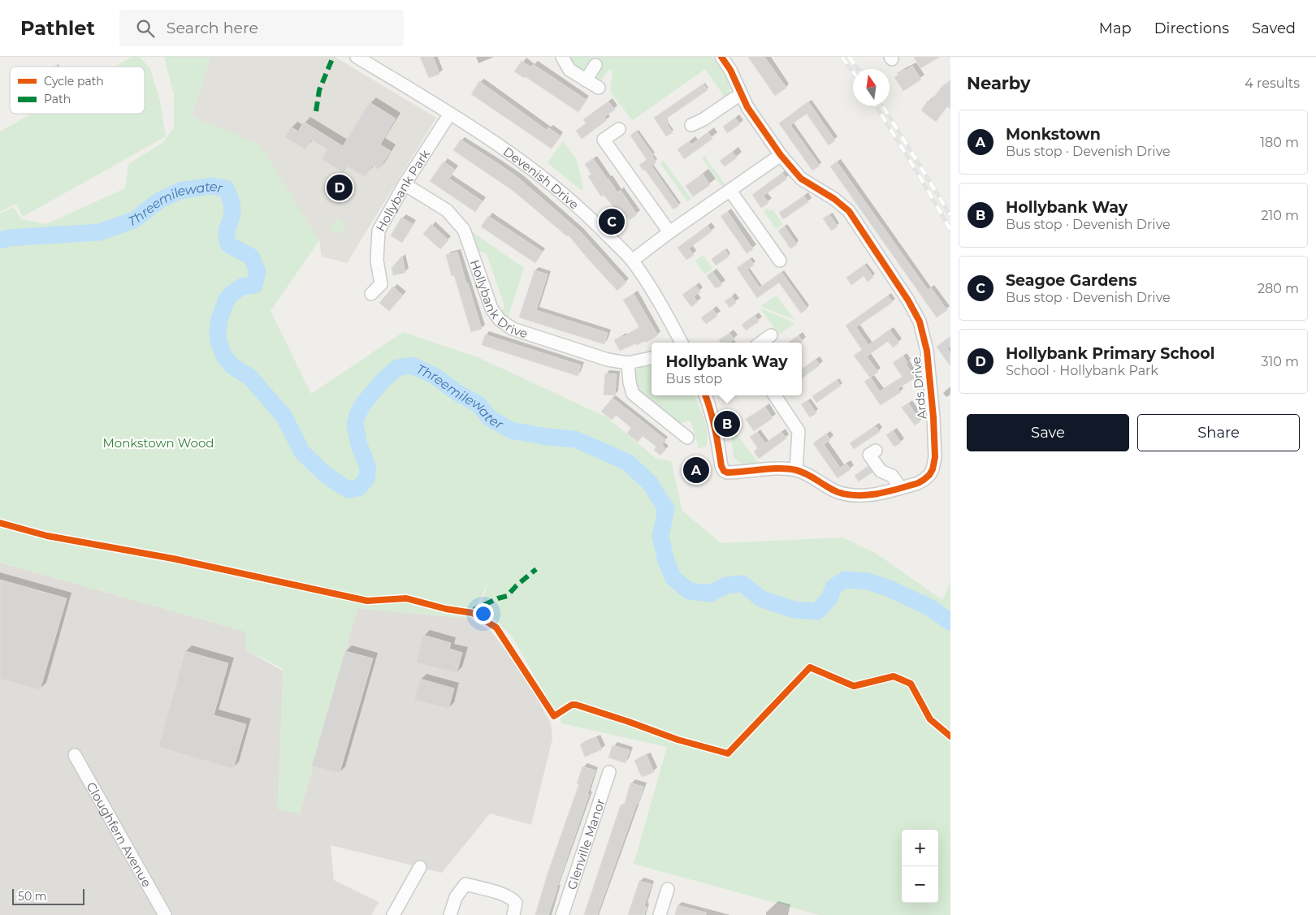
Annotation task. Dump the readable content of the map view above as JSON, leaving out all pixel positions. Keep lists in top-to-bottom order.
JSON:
{
  "streets": {
    "street": [
      "Devenish Drive",
      "Hollybank Park",
      "Hollybank Drive",
      "Ards Drive",
      "Cloughfern Avenue",
      "Glenville Manor"
    ]
  },
  "crossings": [
    ["Devenish Drive", "Hollybank Park"],
    ["Hollybank Park", "Hollybank Drive"]
  ],
  "water": ["Threemilewater"],
  "parks": ["Monkstown Wood"],
  "legend": ["Cycle path", "Path"],
  "scale_bar": "50 m",
  "north": "top",
  "page": {
    "header": "Pathlet",
    "search": "Search here",
    "nav": ["Map", "Directions", "Saved"],
    "heading": ["Nearby", "4 results"],
    "list": [
      {
        "mark": "A",
        "name": "Monkstown",
        "note": "Bus stop · Devenish Drive",
        "value": "180 m"
      },
      {
        "mark": "B",
        "name": "Hollybank Way",
        "note": "Bus stop · Devenish Drive",
        "value": "210 m"
      },
      {
        "mark": "C",
        "name": "Seagoe Gardens",
        "note": "Bus stop · Devenish Drive",
        "value": "280 m"
      },
      {
        "mark": "D",
        "name": "Hollybank Primary School",
        "note": "School · Hollybank Park",
        "value": "310 m"
      }
    ],
    "pins": [
      "D",
      "C",
      "B",
      "A"
    ],
    "popup": ["Hollybank Way", "Bus stop"],
    "buttons": ["Save", "Share"],
    "map_buttons": ["+", "−"],
    "scale": "50 m"
  }
}
